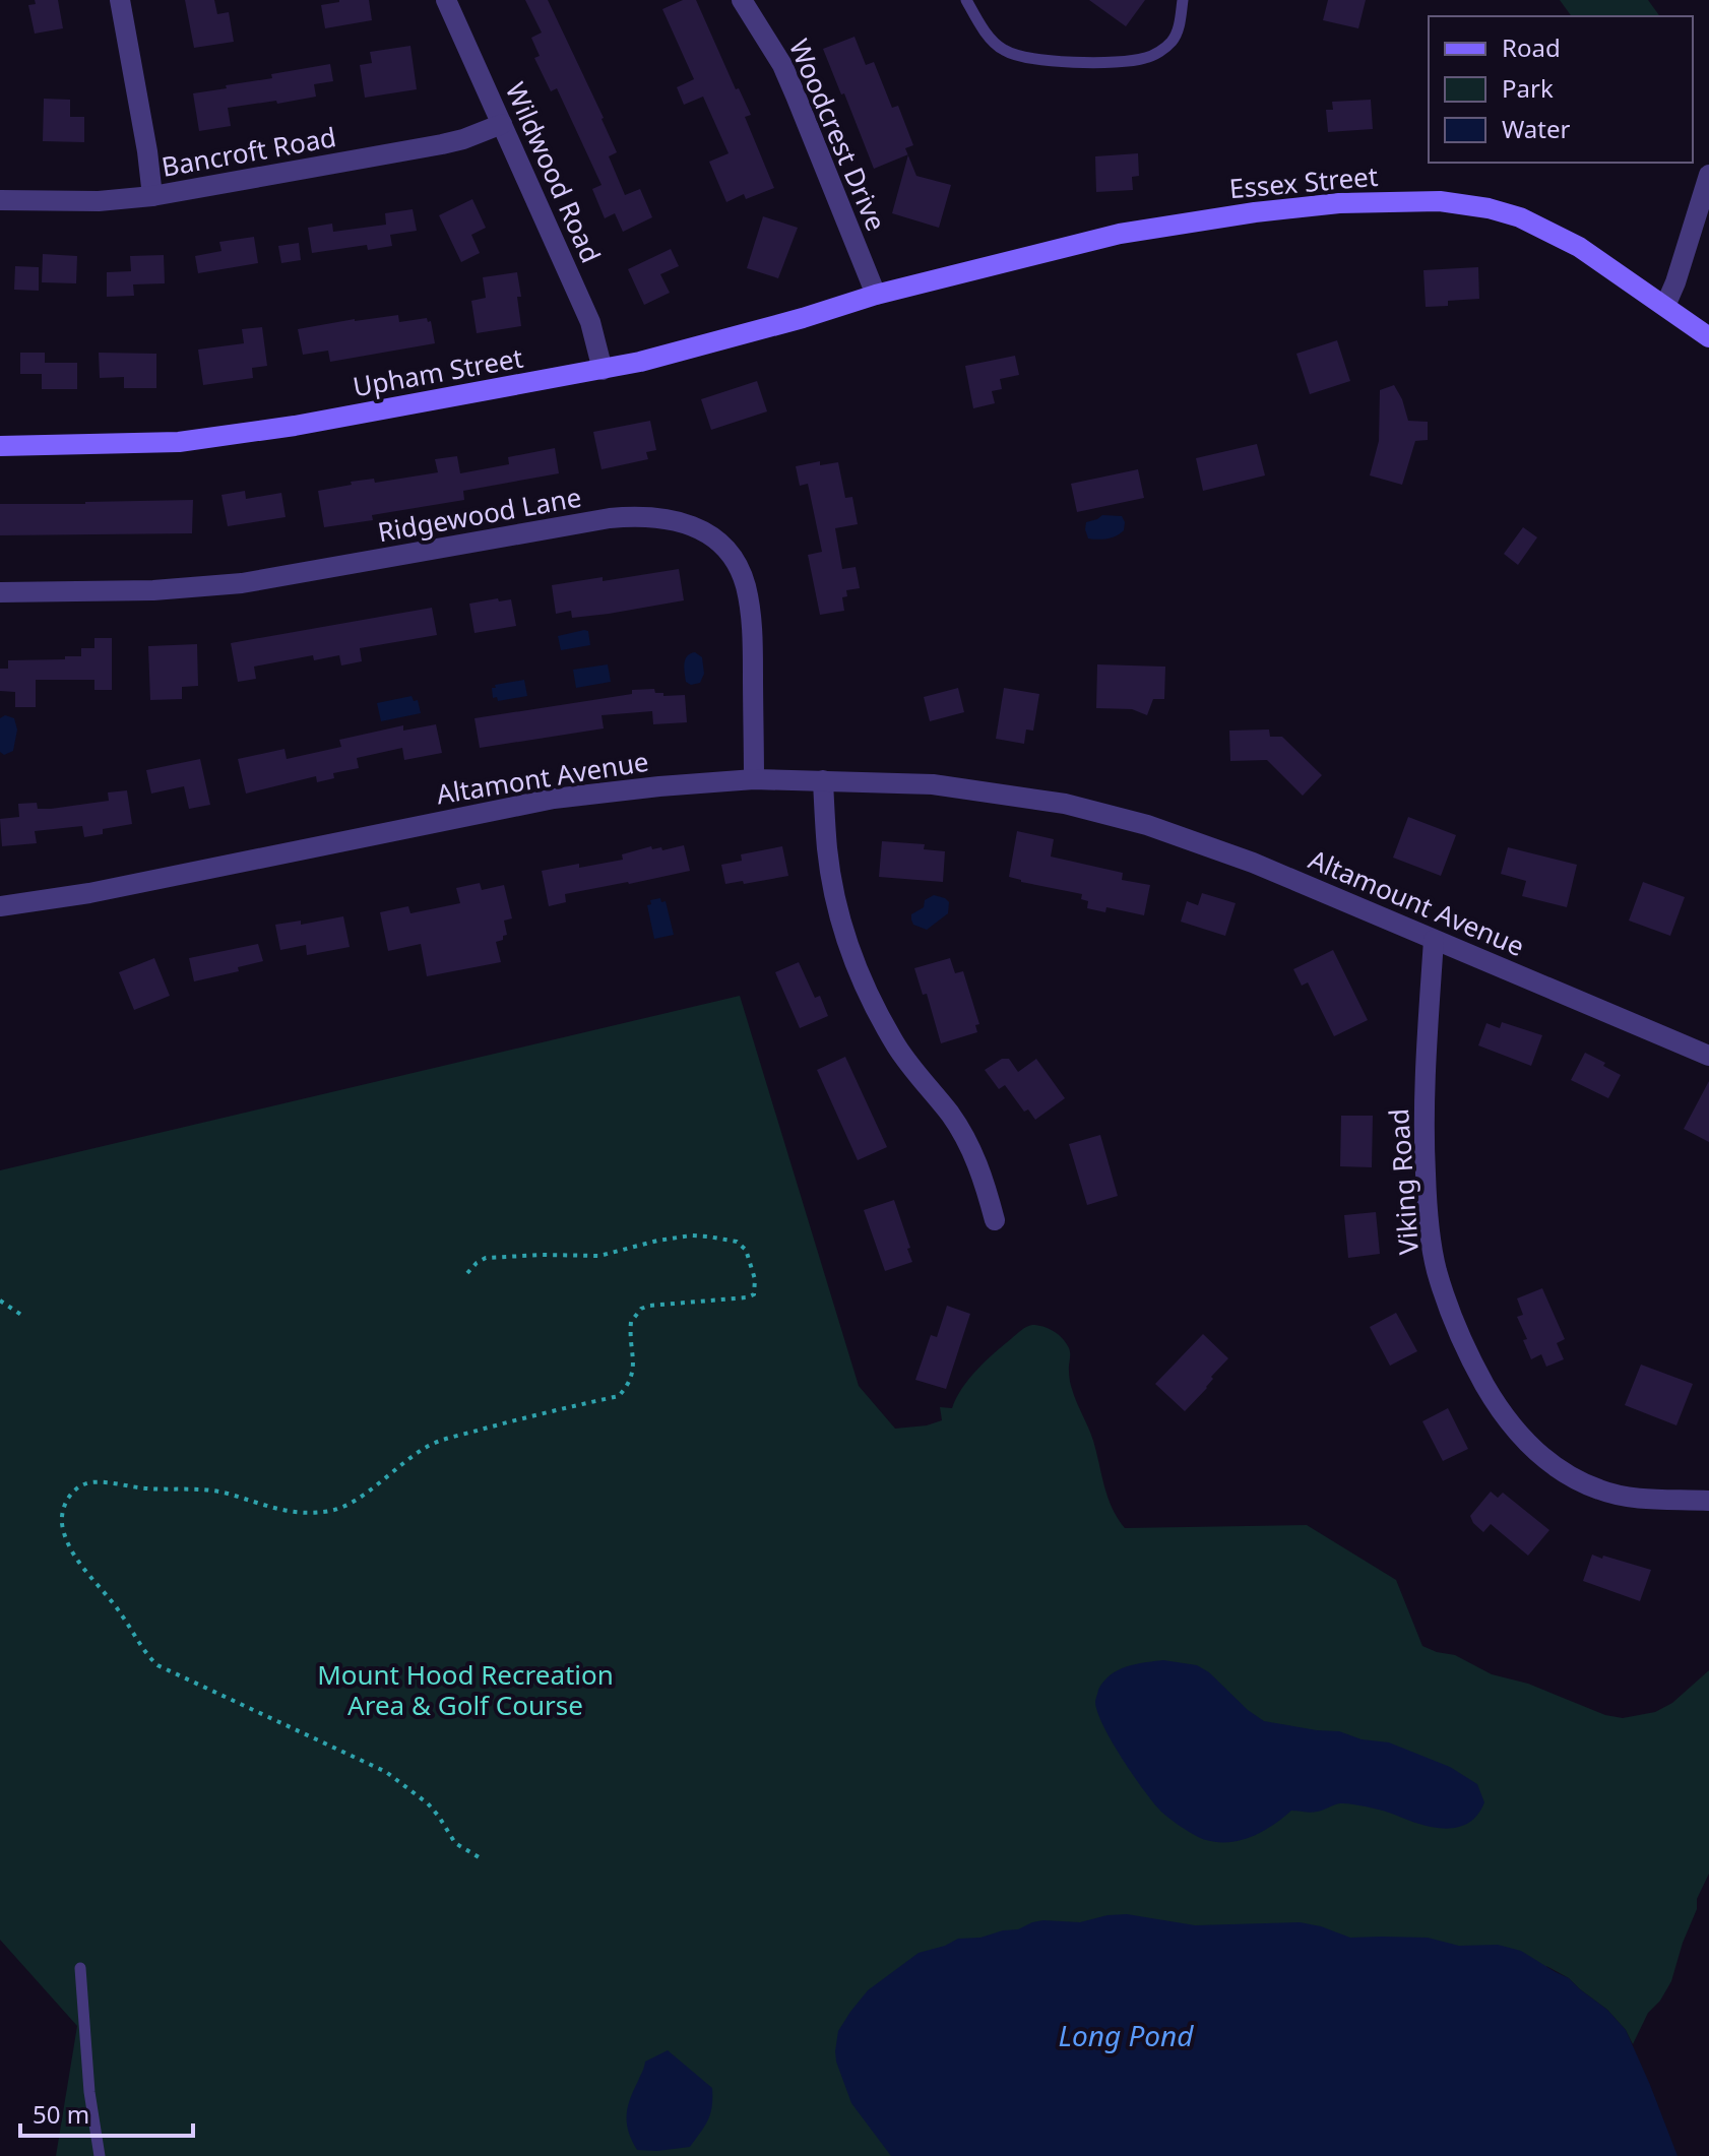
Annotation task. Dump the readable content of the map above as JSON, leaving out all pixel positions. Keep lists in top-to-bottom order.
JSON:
{
  "streets": {
    "main road": ["Essex Street", "Upham Street"],
    "street": [
      "Woodcrest Drive",
      "Bancroft Road",
      "Wildwood Road",
      "Ridgewood Lane",
      "Altamont Avenue",
      "Altamount Avenue",
      "Viking Road"
    ]
  },
  "crossings": [
    ["Woodcrest Drive", "Essex Street"],
    ["Woodcrest Drive", "Upham Street"],
    ["Bancroft Road", "Wildwood Road"],
    ["Wildwood Road", "Upham Street"],
    ["Essex Street", "Upham Street"],
    ["Ridgewood Lane", "Altamont Avenue"],
    ["Altamont Avenue", "Altamount Avenue"],
    ["Altamount Avenue", "Viking Road"]
  ],
  "water": ["Long Pond"],
  "parks": ["Mount Hood Recreation Area & Golf Course"],
  "legend": ["Road", "Park", "Water"],
  "scale_bar": "50 m"
}
